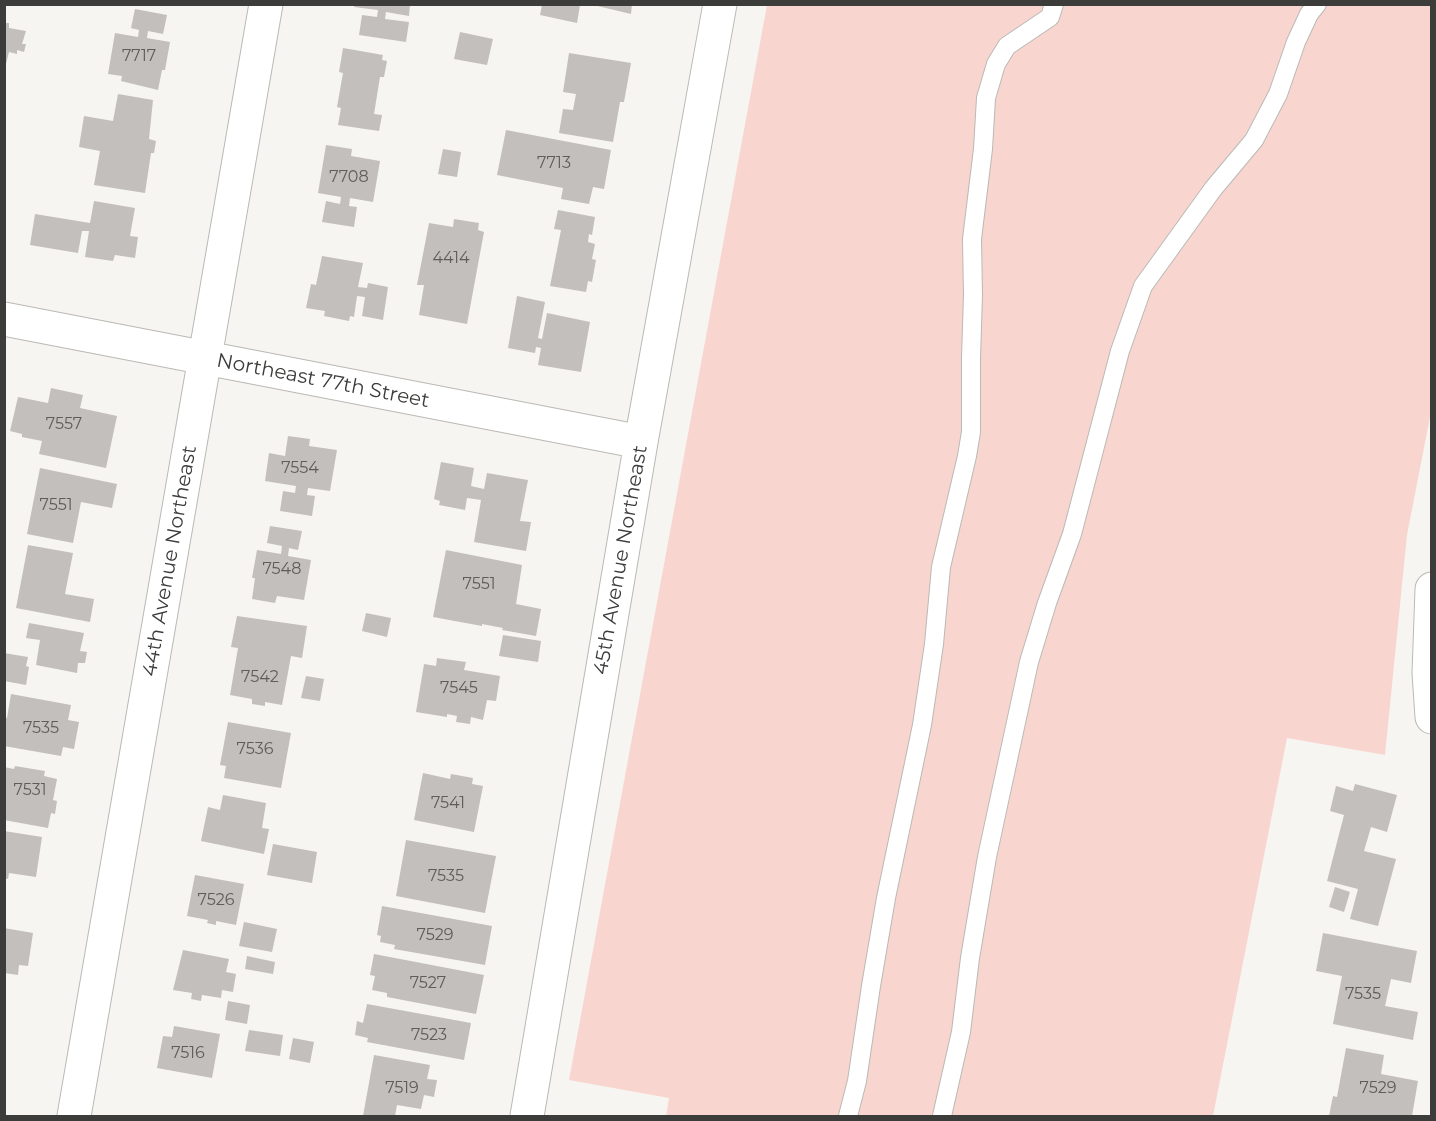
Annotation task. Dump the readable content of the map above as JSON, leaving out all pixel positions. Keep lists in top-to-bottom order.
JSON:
{
  "streets": {
    "street": ["Northeast 77th Street", "45th Avenue Northeast", "44th Avenue Northeast"]
  },
  "crossings": [
    ["Northeast 77th Street", "45th Avenue Northeast"],
    ["Northeast 77th Street", "44th Avenue Northeast"]
  ],
  "house_numbers": [
    "7717",
    "7713",
    "7708",
    "4414",
    "7557",
    "7554",
    "7551",
    "7548",
    "7551",
    "7542",
    "7545",
    "7535",
    "7536",
    "7531",
    "7541",
    "7535",
    "7526",
    "7529",
    "7527",
    "7535",
    "7523",
    "7516",
    "7519",
    "7529"
  ]
}
